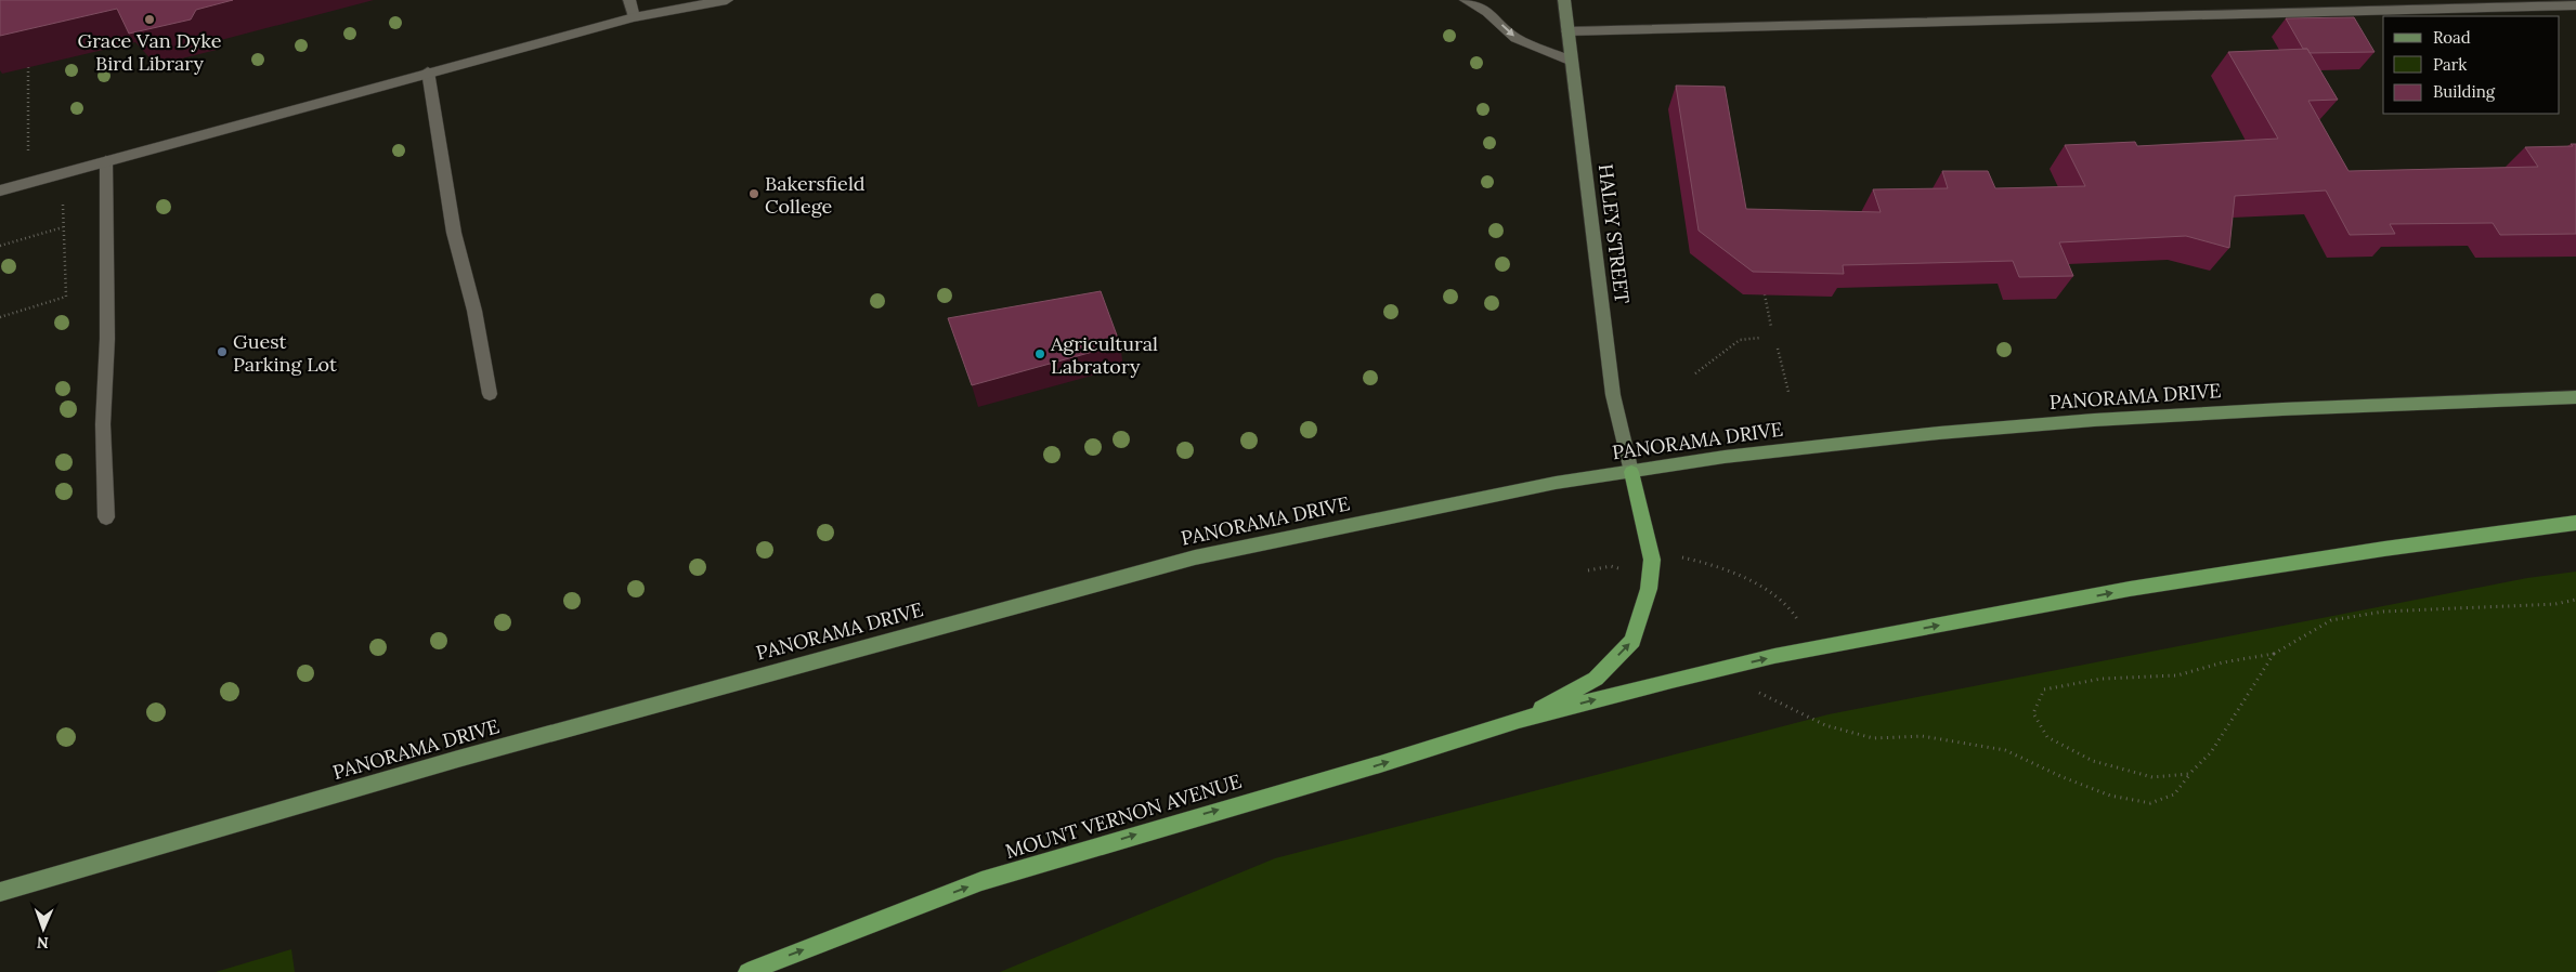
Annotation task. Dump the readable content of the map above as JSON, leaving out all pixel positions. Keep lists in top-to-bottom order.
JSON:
{
  "streets": {
    "highway": ["MOUNT VERNON AVENUE"],
    "main road": ["PANORAMA DRIVE"],
    "street": ["HALEY STREET"]
  },
  "crossings": [
    ["HALEY STREET", "PANORAMA DRIVE"]
  ],
  "one_way": ["MOUNT VERNON AVENUE"],
  "places": [
    "Grace Van Dyke Bird Library",
    "Bakersfield College",
    "Guest Parking Lot",
    "Agricultural Labratory"
  ],
  "legend": ["Road", "Park", "Building"],
  "north": "bottom"
}
